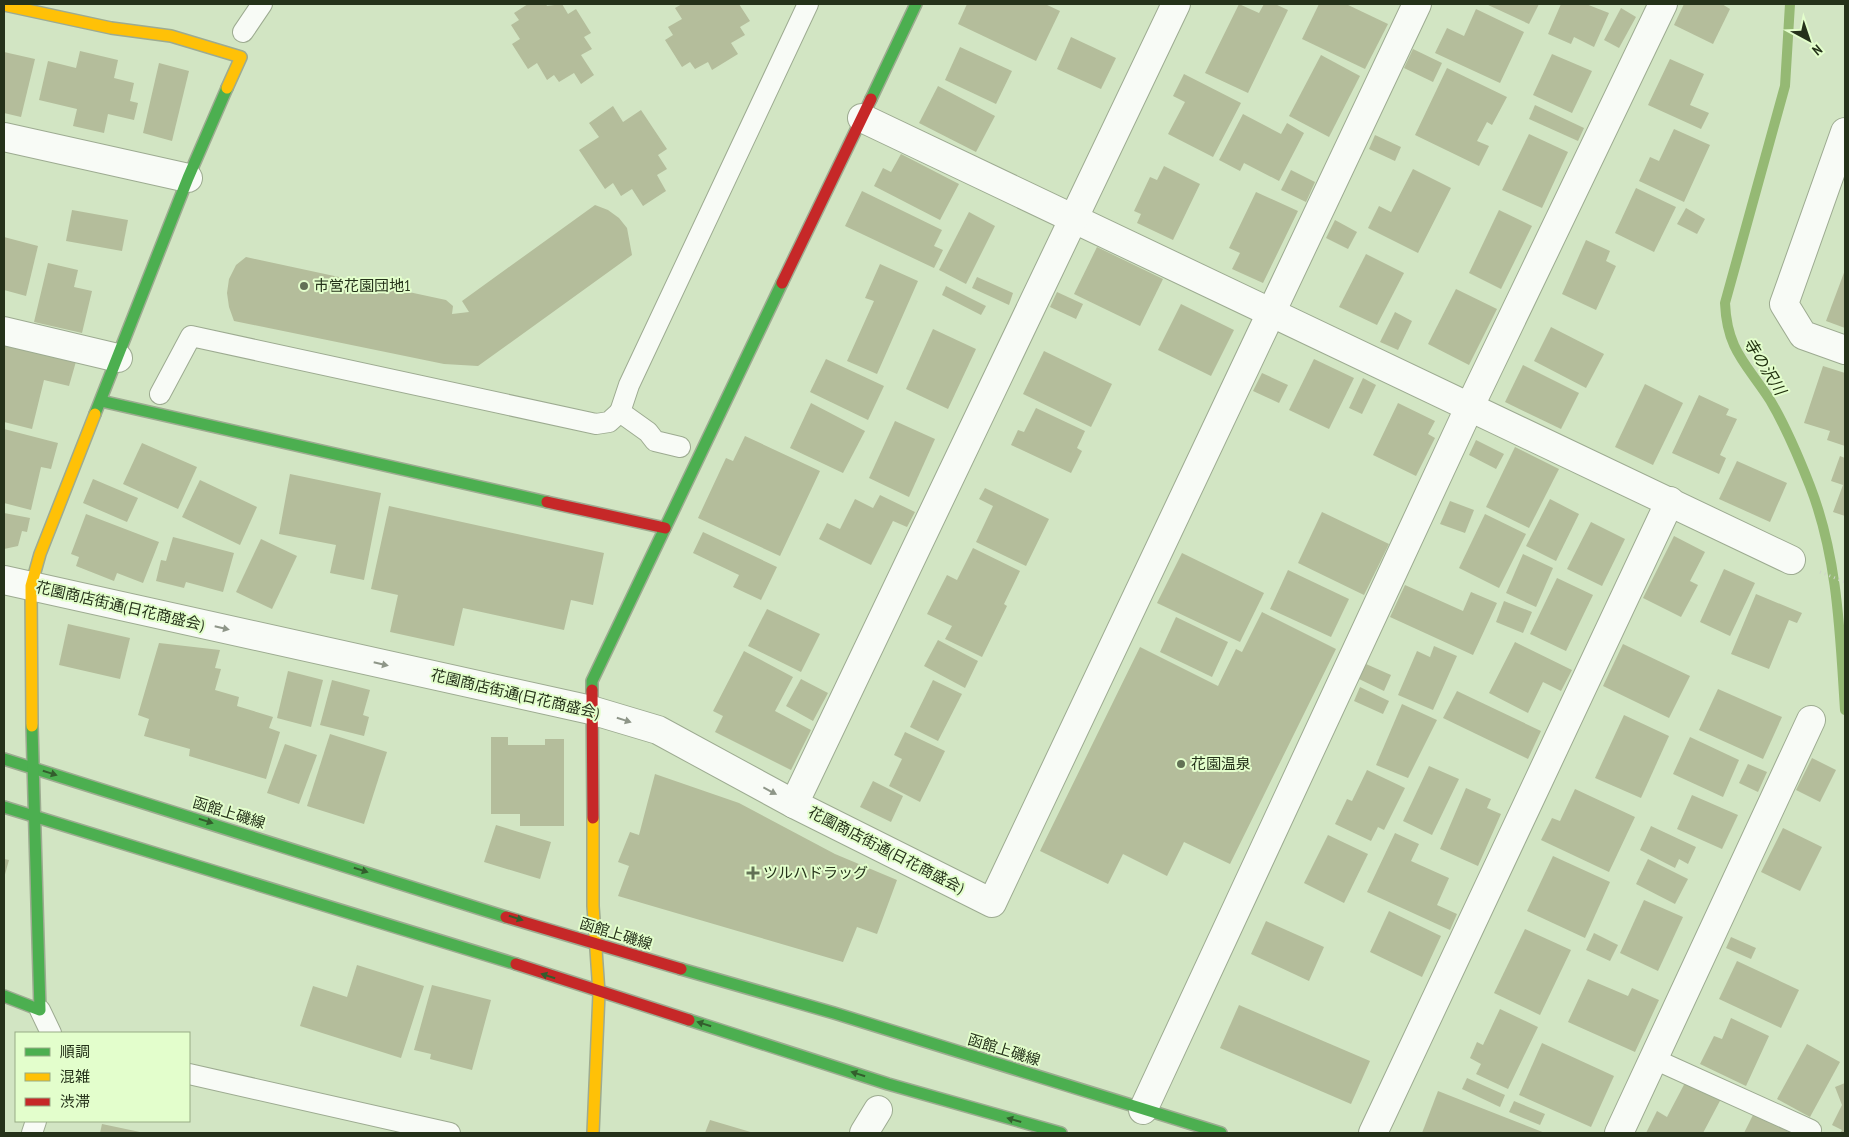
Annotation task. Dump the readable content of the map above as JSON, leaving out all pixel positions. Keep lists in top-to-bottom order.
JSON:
{
  "streets": {
    "street": ["花園商店街通(日花商盛会)", "函館上磯線"]
  },
  "water": ["寺の沢川"],
  "places": {
    "other": ["市営花園団地1", "花園温泉"],
    "health": ["ツルハドラッグ"]
  },
  "legend": ["順調", "混雑", "渋滞"],
  "north": "bottom right"
}
